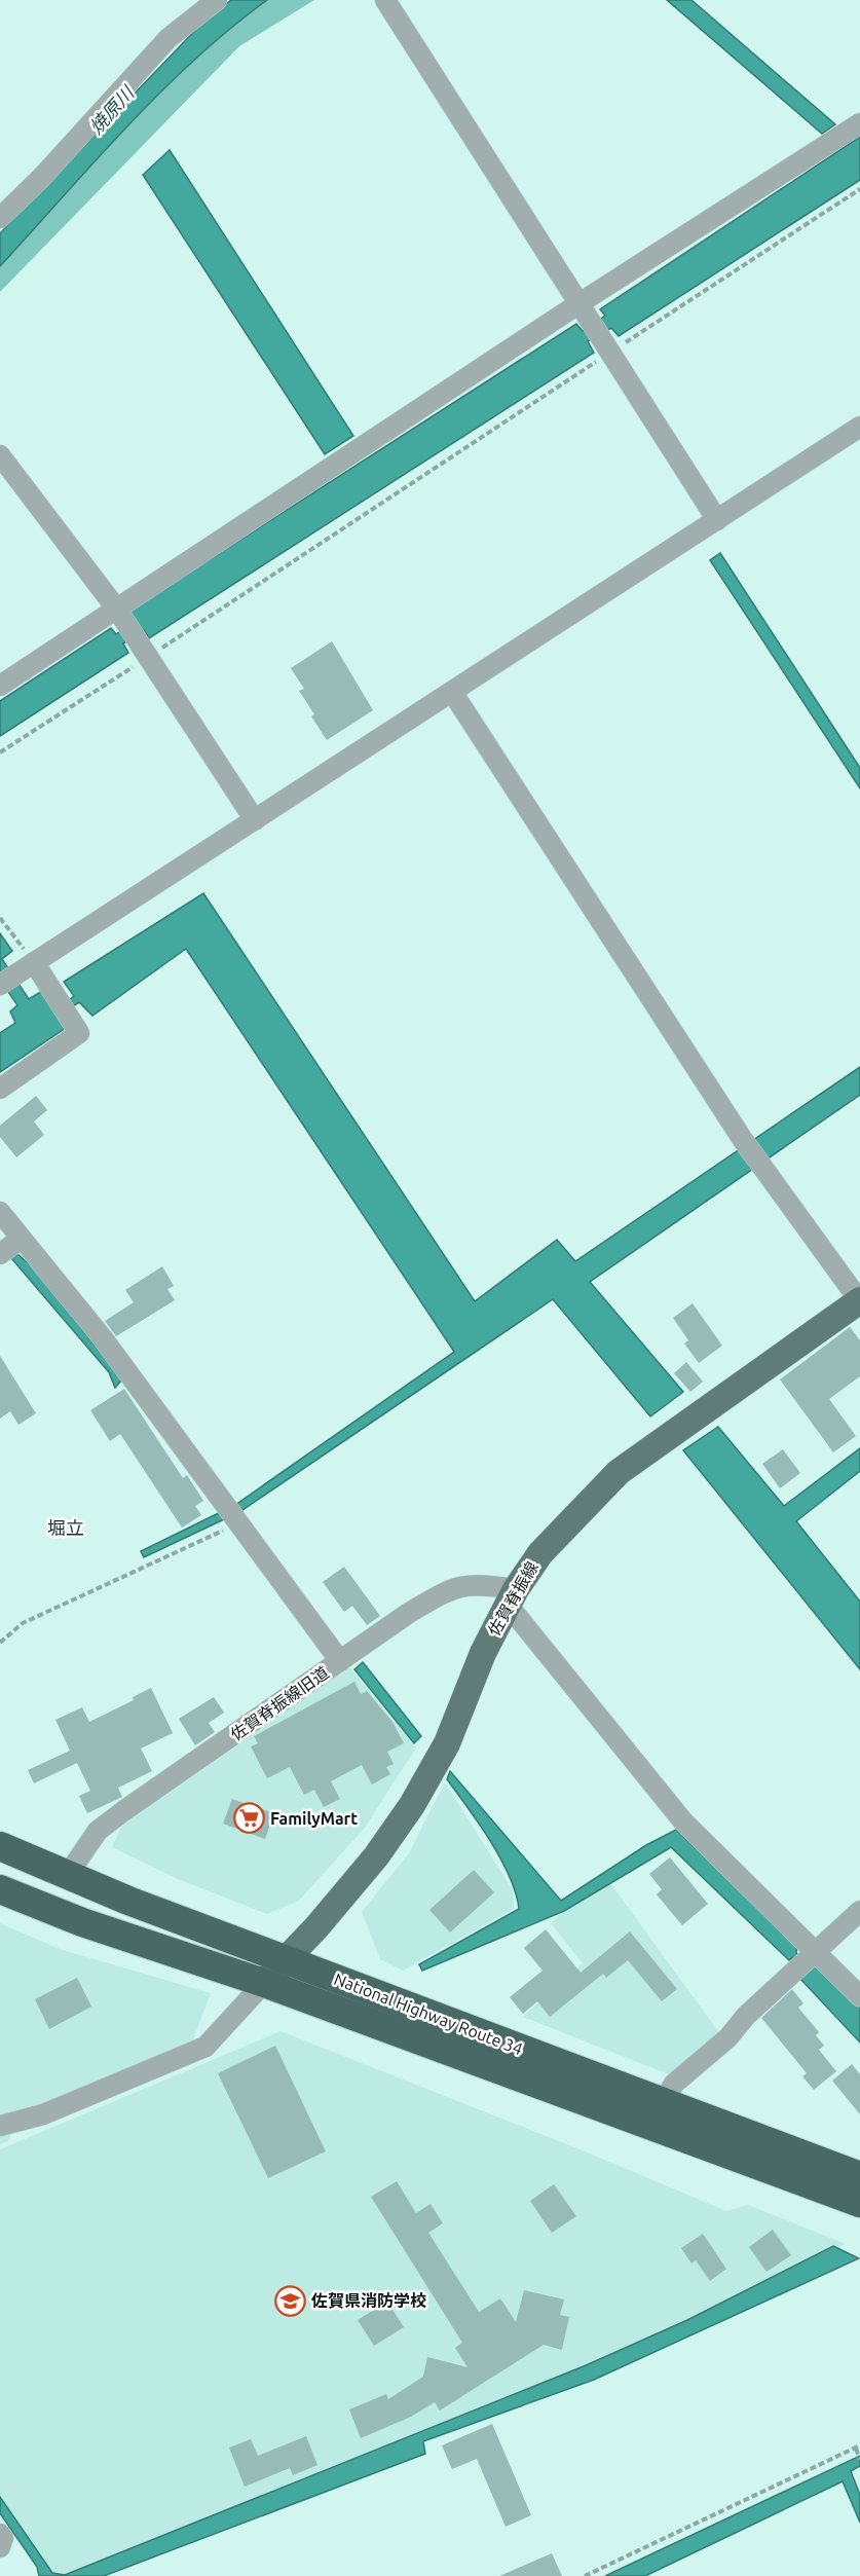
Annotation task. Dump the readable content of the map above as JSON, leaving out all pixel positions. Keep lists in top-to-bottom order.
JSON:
{
  "streets": {
    "highway": ["National Highway Route 34"],
    "main road": ["佐賀脊振線"],
    "street": ["佐賀脊振線旧道"]
  },
  "crossings": [
    ["佐賀脊振線", "佐賀脊振線旧道"],
    ["佐賀脊振線", "National Highway Route 34"],
    ["佐賀脊振線旧道", "National Highway Route 34"]
  ],
  "districts": ["堀立"],
  "water": ["焼原川"],
  "places": {
    "supermarket": ["FamilyMart"],
    "school or university": ["佐賀県消防学校"]
  }
}
